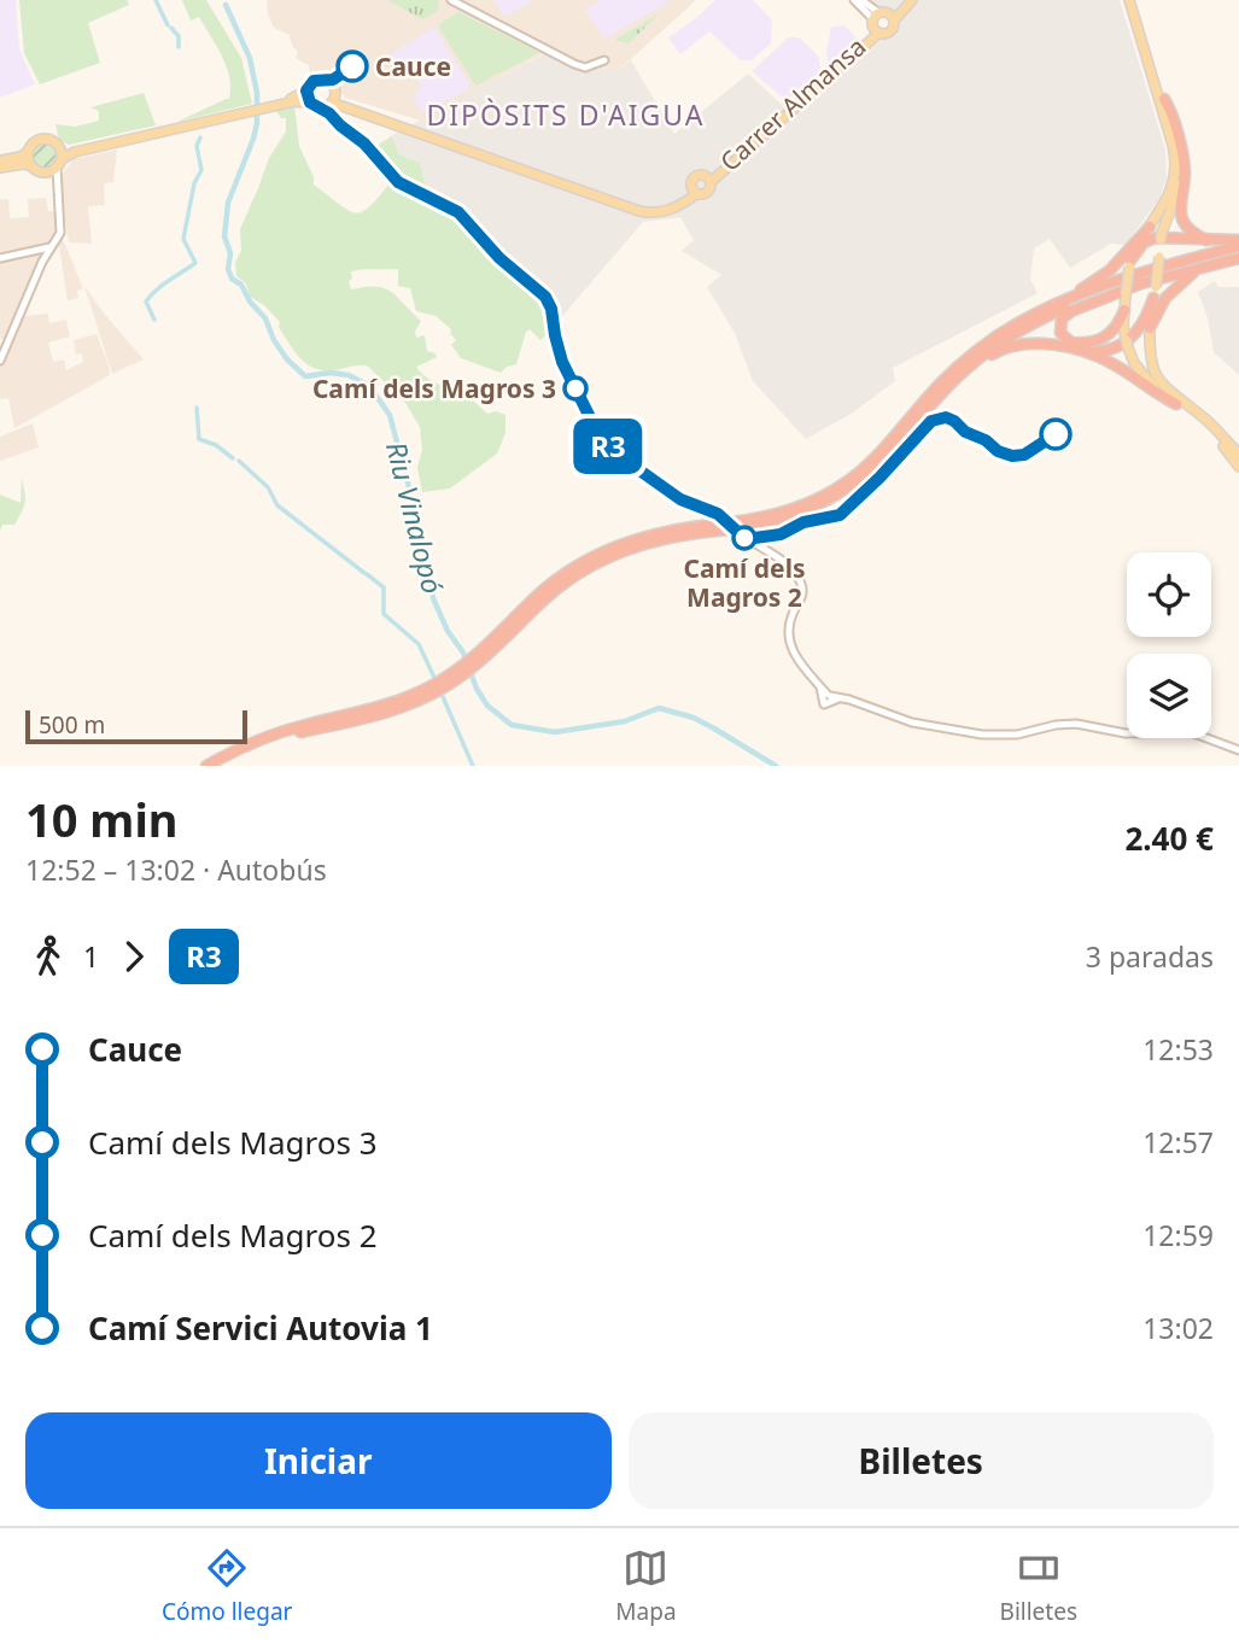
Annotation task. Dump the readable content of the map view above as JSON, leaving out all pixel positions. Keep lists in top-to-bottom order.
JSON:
{
  "streets": {
    "main road": ["Carrer Almansa"]
  },
  "districts": ["DIPÒSITS D'AIGUA"],
  "water": ["Riu Vinalopó"],
  "places": ["Cauce", "Camí dels Magros 3", "Camí dels Magros 2"],
  "lines": ["bus line R3"],
  "scale_bar": "500 m",
  "page": {
    "on_map": "R3",
    "scale": "500 m",
    "heading": ["10 min", "12:52 – 13:02 · Autobús", "2.40 €"],
    "legs": ["1", "R3", "3 paradas"],
    "list": [
      {
        "name": "Cauce",
        "value": "12:53"
      },
      {
        "name": "Camí dels Magros 3",
        "value": "12:57"
      },
      {
        "name": "Camí dels Magros 2",
        "value": "12:59"
      },
      {
        "name": "Camí Servici Autovia 1",
        "value": "13:02"
      }
    ],
    "buttons": ["Iniciar", "Billetes"],
    "tabs": ["Cómo llegar", "Mapa", "Billetes"]
  }
}
